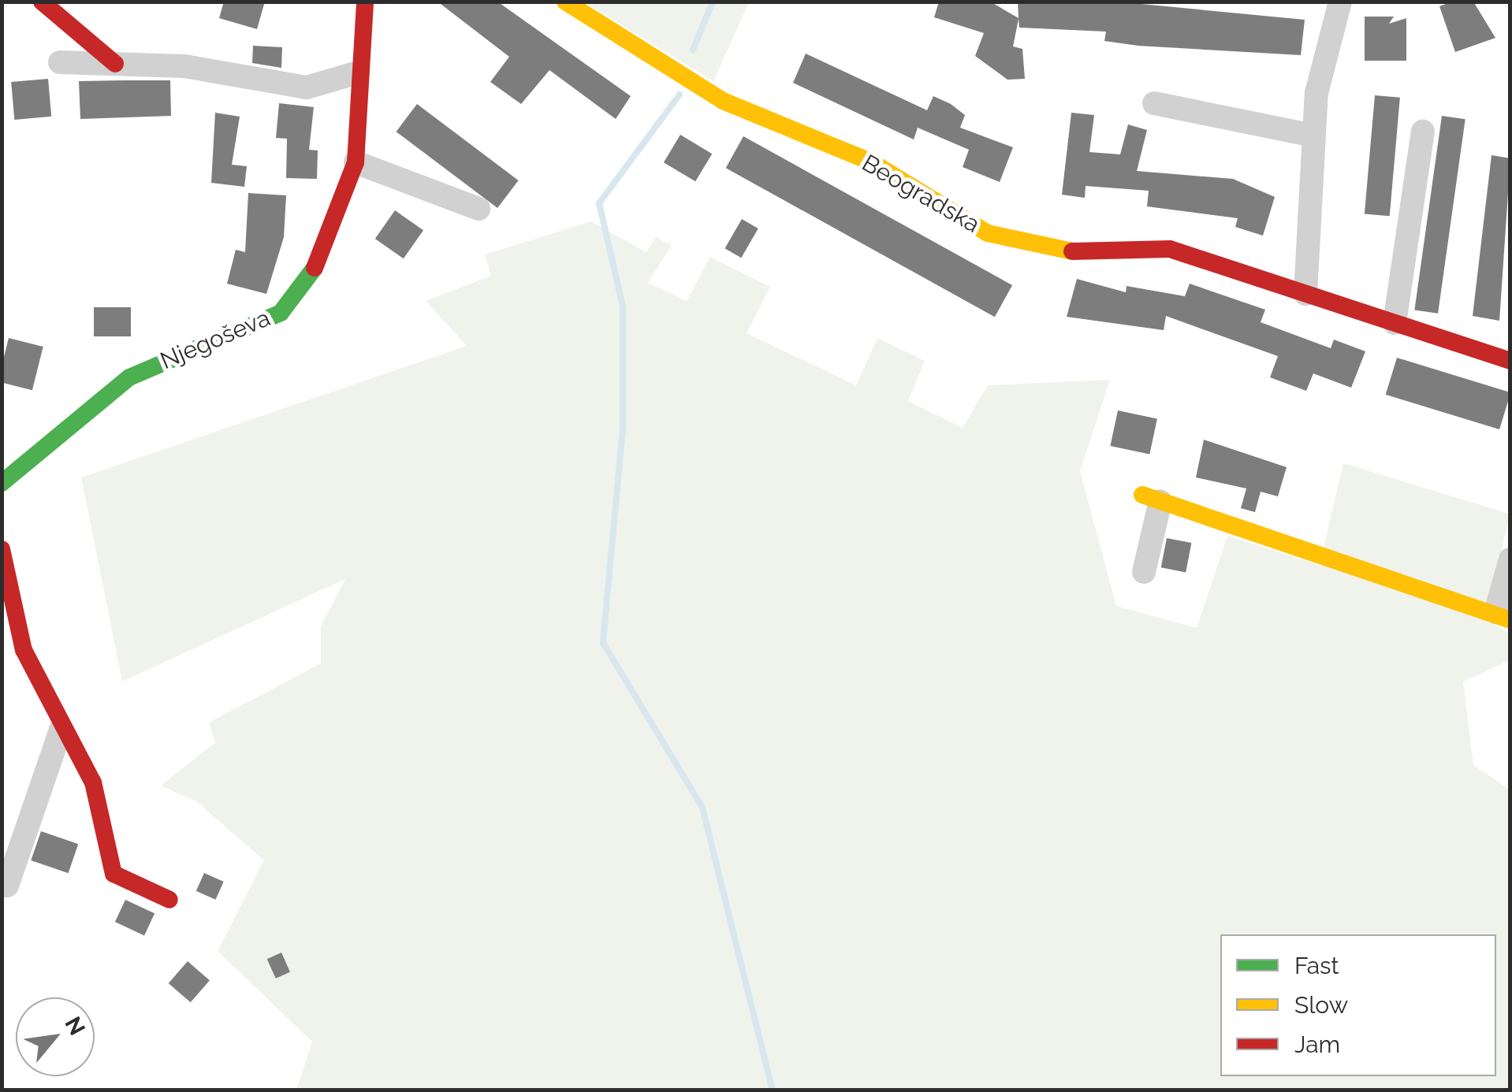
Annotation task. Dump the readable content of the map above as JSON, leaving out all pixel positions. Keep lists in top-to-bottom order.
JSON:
{
  "streets": {
    "street": ["Beogradska", "Njegoševa"]
  },
  "legend": ["Fast", "Slow", "Jam"],
  "north": "top right"
}
